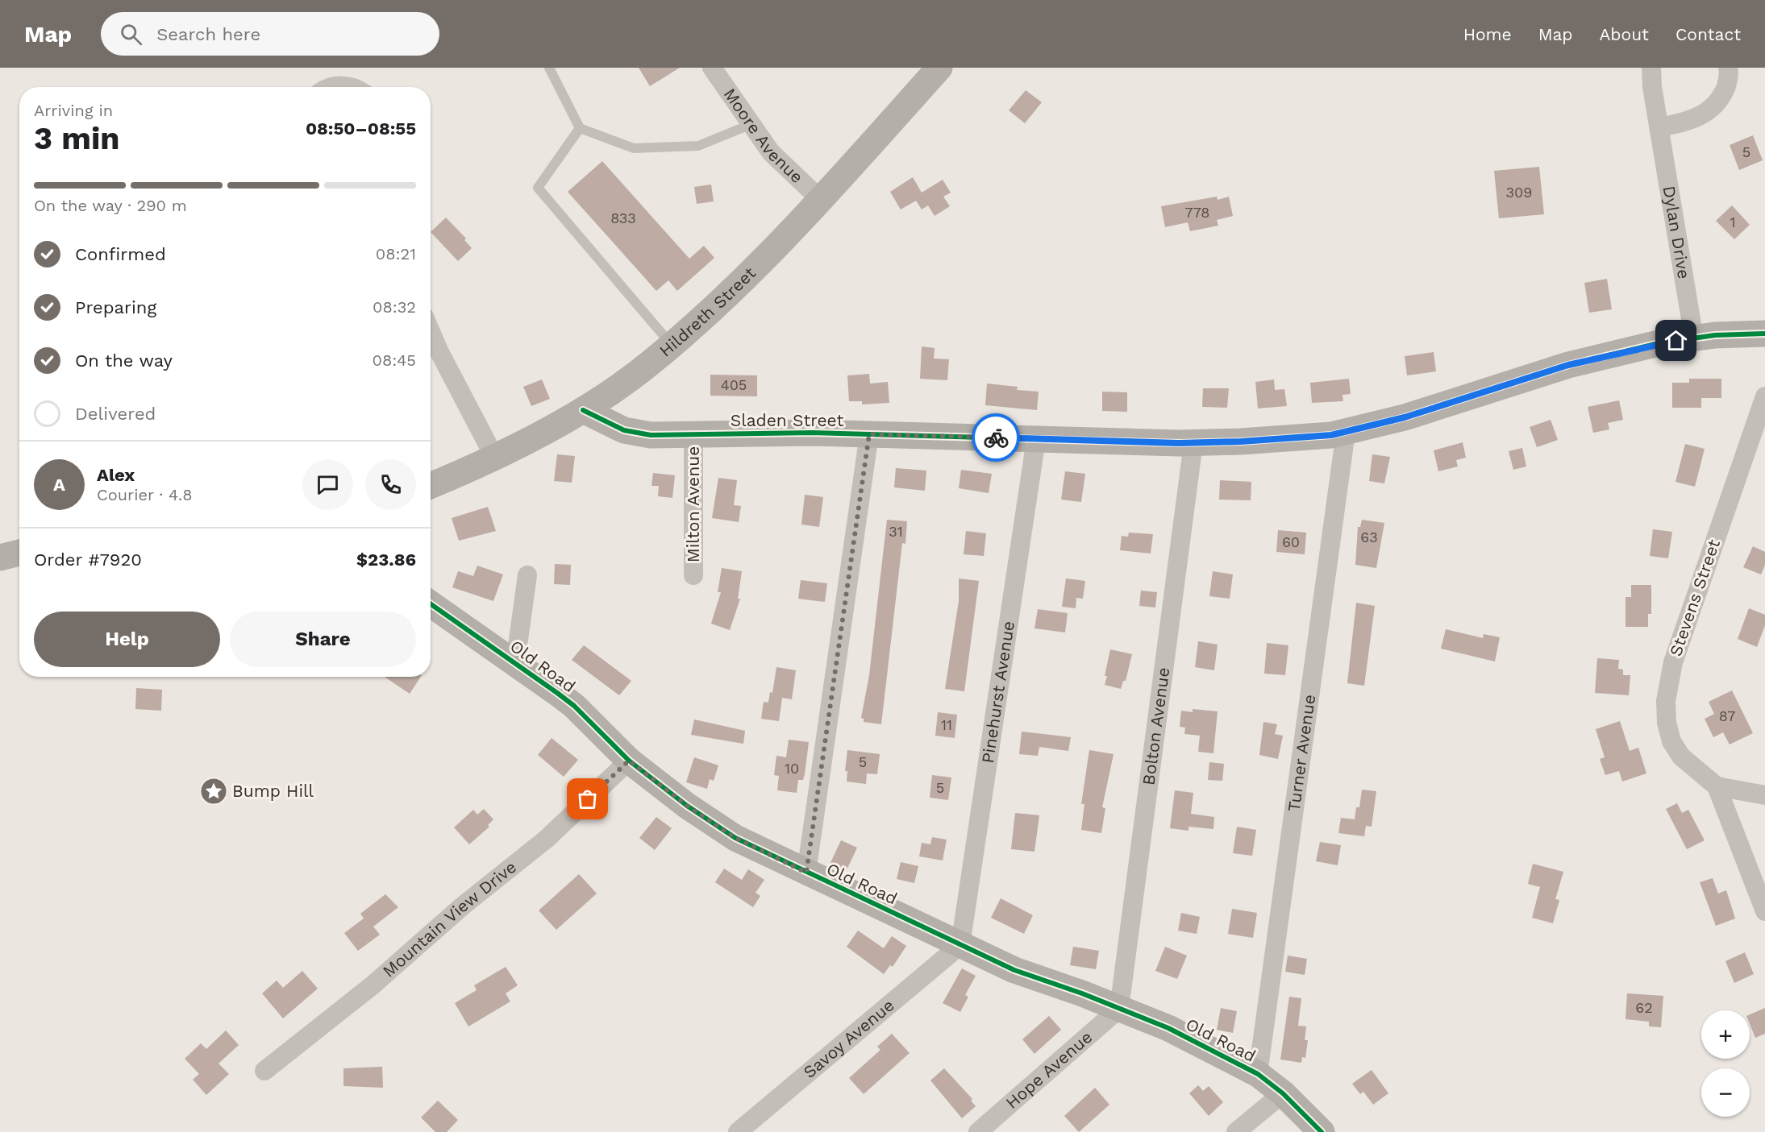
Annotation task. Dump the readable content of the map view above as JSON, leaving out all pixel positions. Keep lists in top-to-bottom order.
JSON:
{
  "streets": {
    "street": [
      "Moore Avenue",
      "Dylan Drive",
      "Hildreth Street",
      "Sladen Street",
      "Milton Avenue",
      "Stevens Street",
      "Old Road",
      "Pinehurst Avenue",
      "Bolton Avenue",
      "Turner Avenue",
      "Mountain View Drive",
      "Savoy Avenue",
      "Hope Avenue"
    ]
  },
  "crossings": [
    ["Moore Avenue", "Hildreth Street"],
    ["Dylan Drive", "Sladen Street"],
    ["Hildreth Street", "Sladen Street"],
    ["Sladen Street", "Milton Avenue"],
    ["Sladen Street", "Pinehurst Avenue"],
    ["Sladen Street", "Bolton Avenue"],
    ["Sladen Street", "Turner Avenue"],
    ["Old Road", "Pinehurst Avenue"],
    ["Old Road", "Bolton Avenue"],
    ["Old Road", "Turner Avenue"],
    ["Old Road", "Mountain View Drive"],
    ["Old Road", "Savoy Avenue"],
    ["Old Road", "Hope Avenue"],
    ["Pinehurst Avenue", "Savoy Avenue"],
    ["Bolton Avenue", "Hope Avenue"]
  ],
  "places": {
    "place": ["Bump Hill"]
  },
  "house_numbers": [
    "5",
    "309",
    "778",
    "833",
    "1",
    "405",
    "31",
    "63",
    "60",
    "87",
    "11",
    "5",
    "10",
    "5",
    "62"
  ],
  "page": {
    "header": "Map",
    "search": "Search here",
    "nav": [
      "Home",
      "Map",
      "About",
      "Contact"
    ],
    "heading": ["3 min", "Arriving in", "08:50–08:55"],
    "panel": [
      "Alex",
      "Courier · 4.8",
      "Order #7920",
      "$23.86"
    ],
    "bar": "On the way · 290 m",
    "list": [
      ["Confirmed", "08:21"],
      ["Preparing", "08:32"],
      ["On the way", "08:45"],
      "Delivered"
    ],
    "round": "A",
    "buttons": ["Help", "Share"],
    "map_buttons": ["+", "−"]
  }
}
